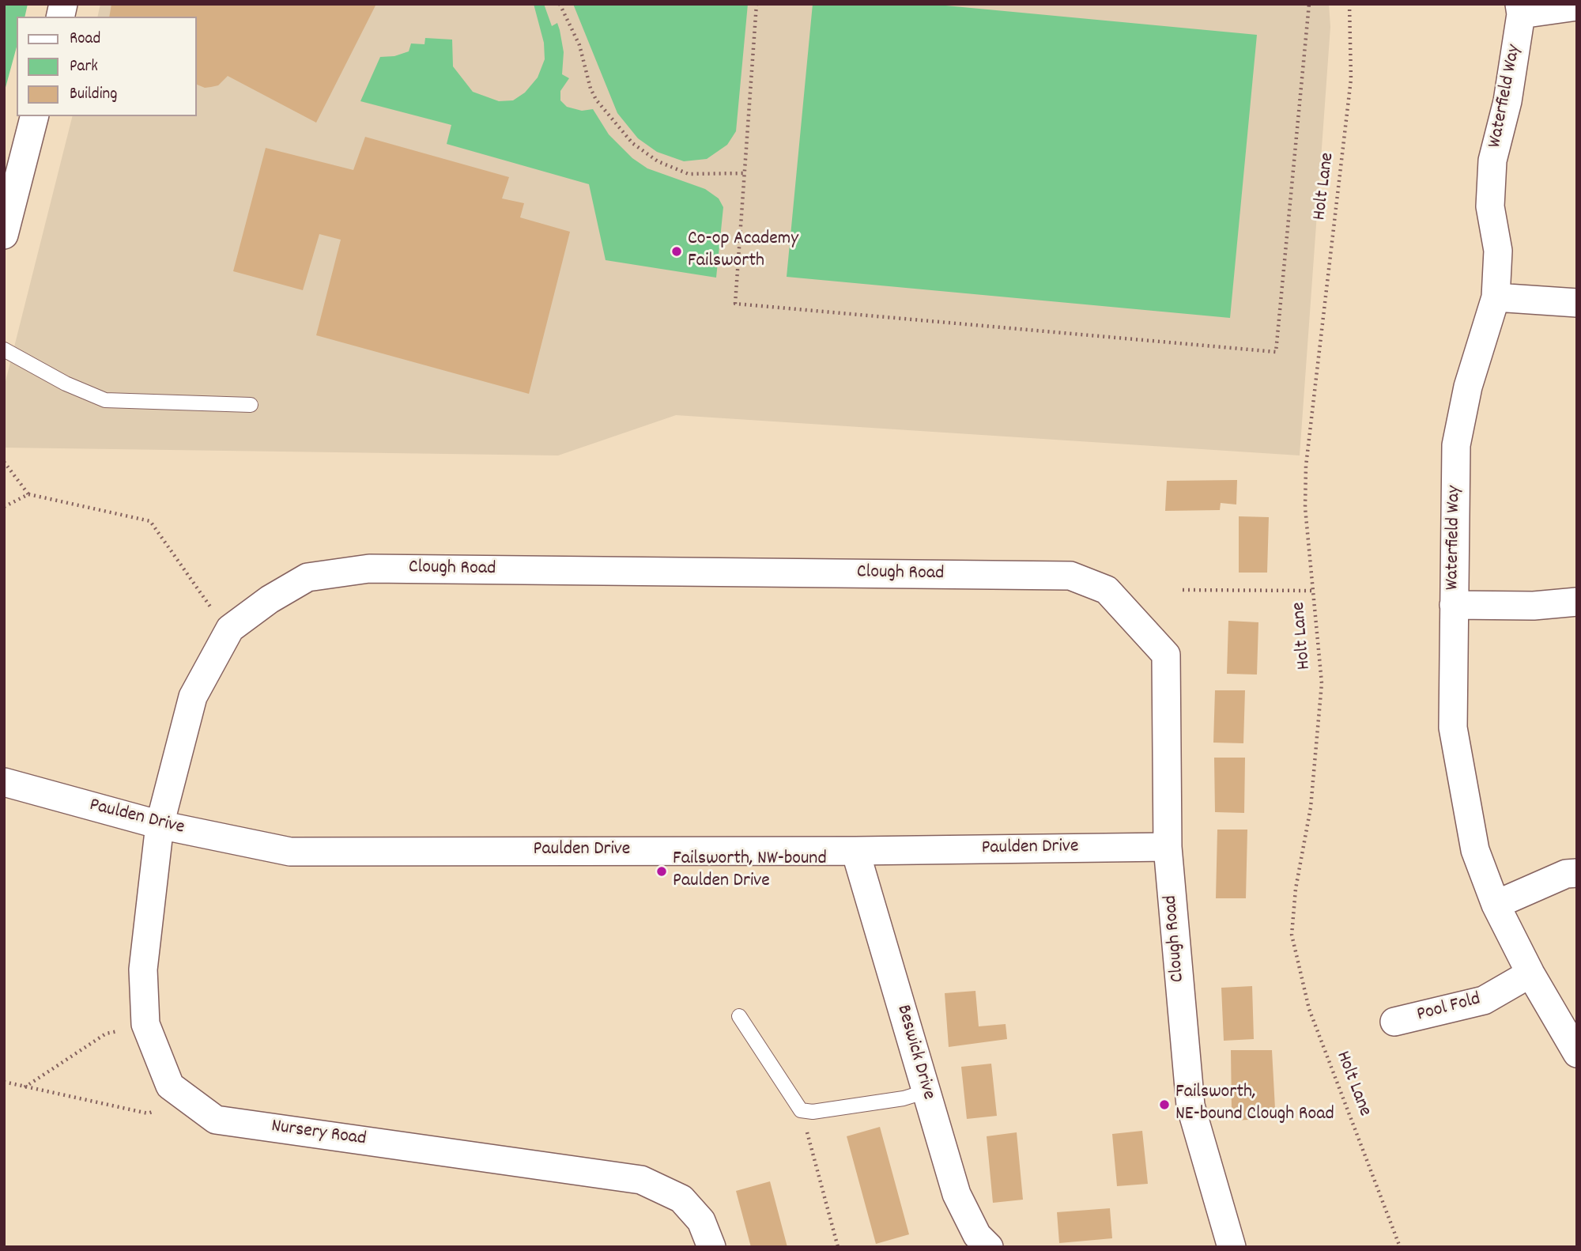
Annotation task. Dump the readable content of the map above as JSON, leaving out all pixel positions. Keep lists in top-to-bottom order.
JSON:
{
  "streets": {
    "street": [
      "Waterfield Way",
      "Clough Road",
      "Paulden Drive",
      "Pool Fold",
      "Beswick Drive",
      "Nursery Road"
    ],
    "path": ["Holt Lane"]
  },
  "crossings": [
    ["Waterfield Way", "Pool Fold"],
    ["Clough Road", "Paulden Drive"],
    ["Clough Road", "Nursery Road"],
    ["Paulden Drive", "Beswick Drive"],
    ["Paulden Drive", "Nursery Road"]
  ],
  "places": ["Co-op Academy Failsworth", "Failsworth, NW-bound Paulden Drive", "Failsworth, NE-bound Clough Road"],
  "legend": ["Road", "Park", "Building"]
}
